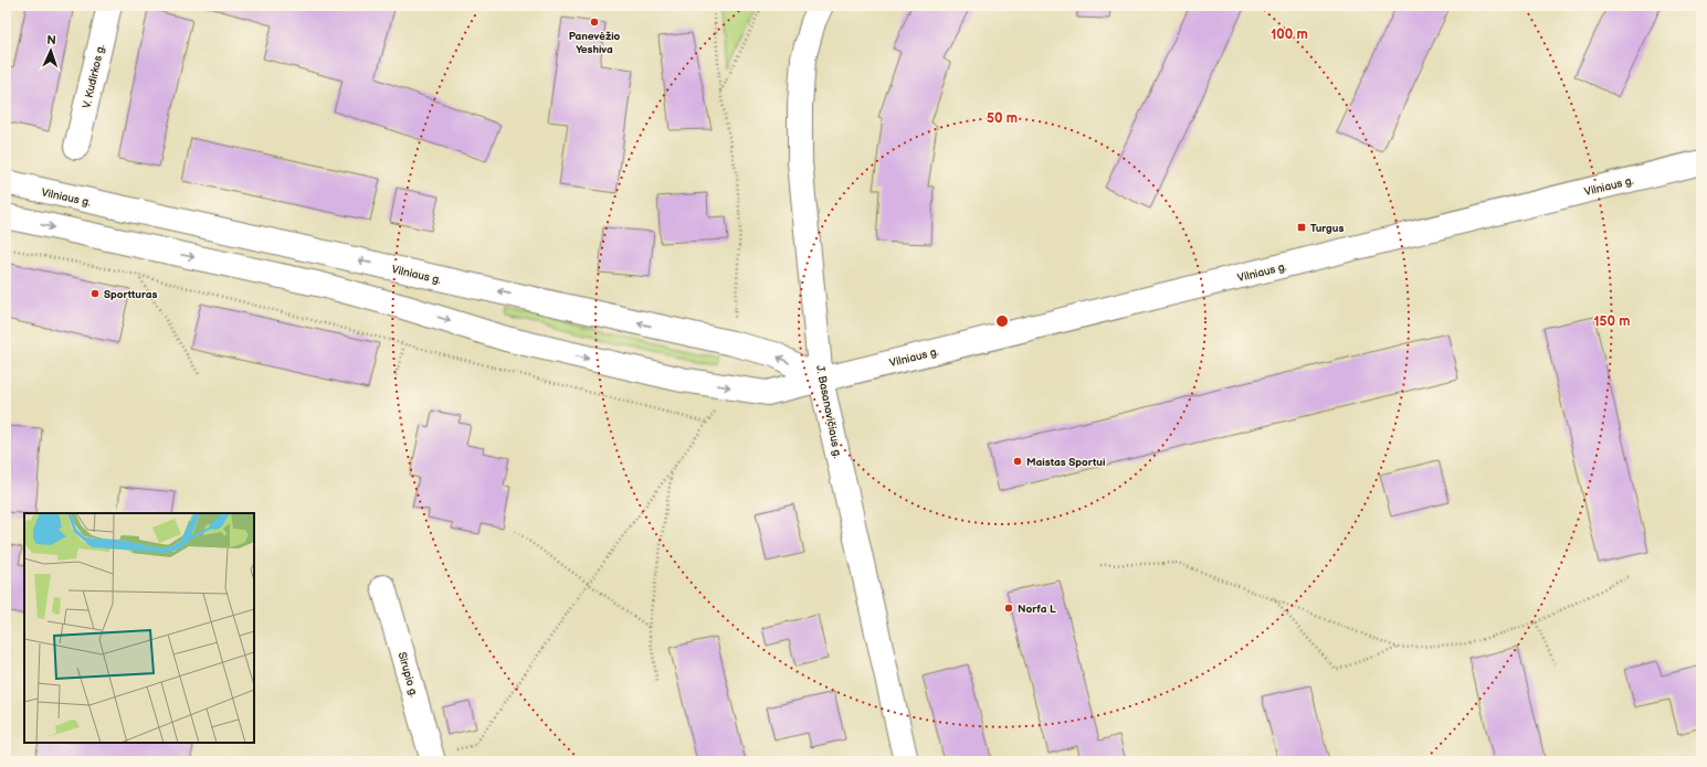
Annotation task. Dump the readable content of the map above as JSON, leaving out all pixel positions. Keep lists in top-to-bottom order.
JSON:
{
  "streets": {
    "main road": [
      "V. Kudirkos g.",
      "Vilniaus g.",
      "J. Basanavičiaus g.",
      "Sirupio g."
    ]
  },
  "crossings": [
    ["Vilniaus g.", "J. Basanavičiaus g."]
  ],
  "places": {
    "other": [
      "Panevėžio Yeshiva",
      "Sportturas",
      "Maistas Sportui",
      "Norfa L"
    ],
    "transit": ["Turgus"]
  },
  "north": "top",
  "rings": ["100 m", "50 m", "150 m"]
}
